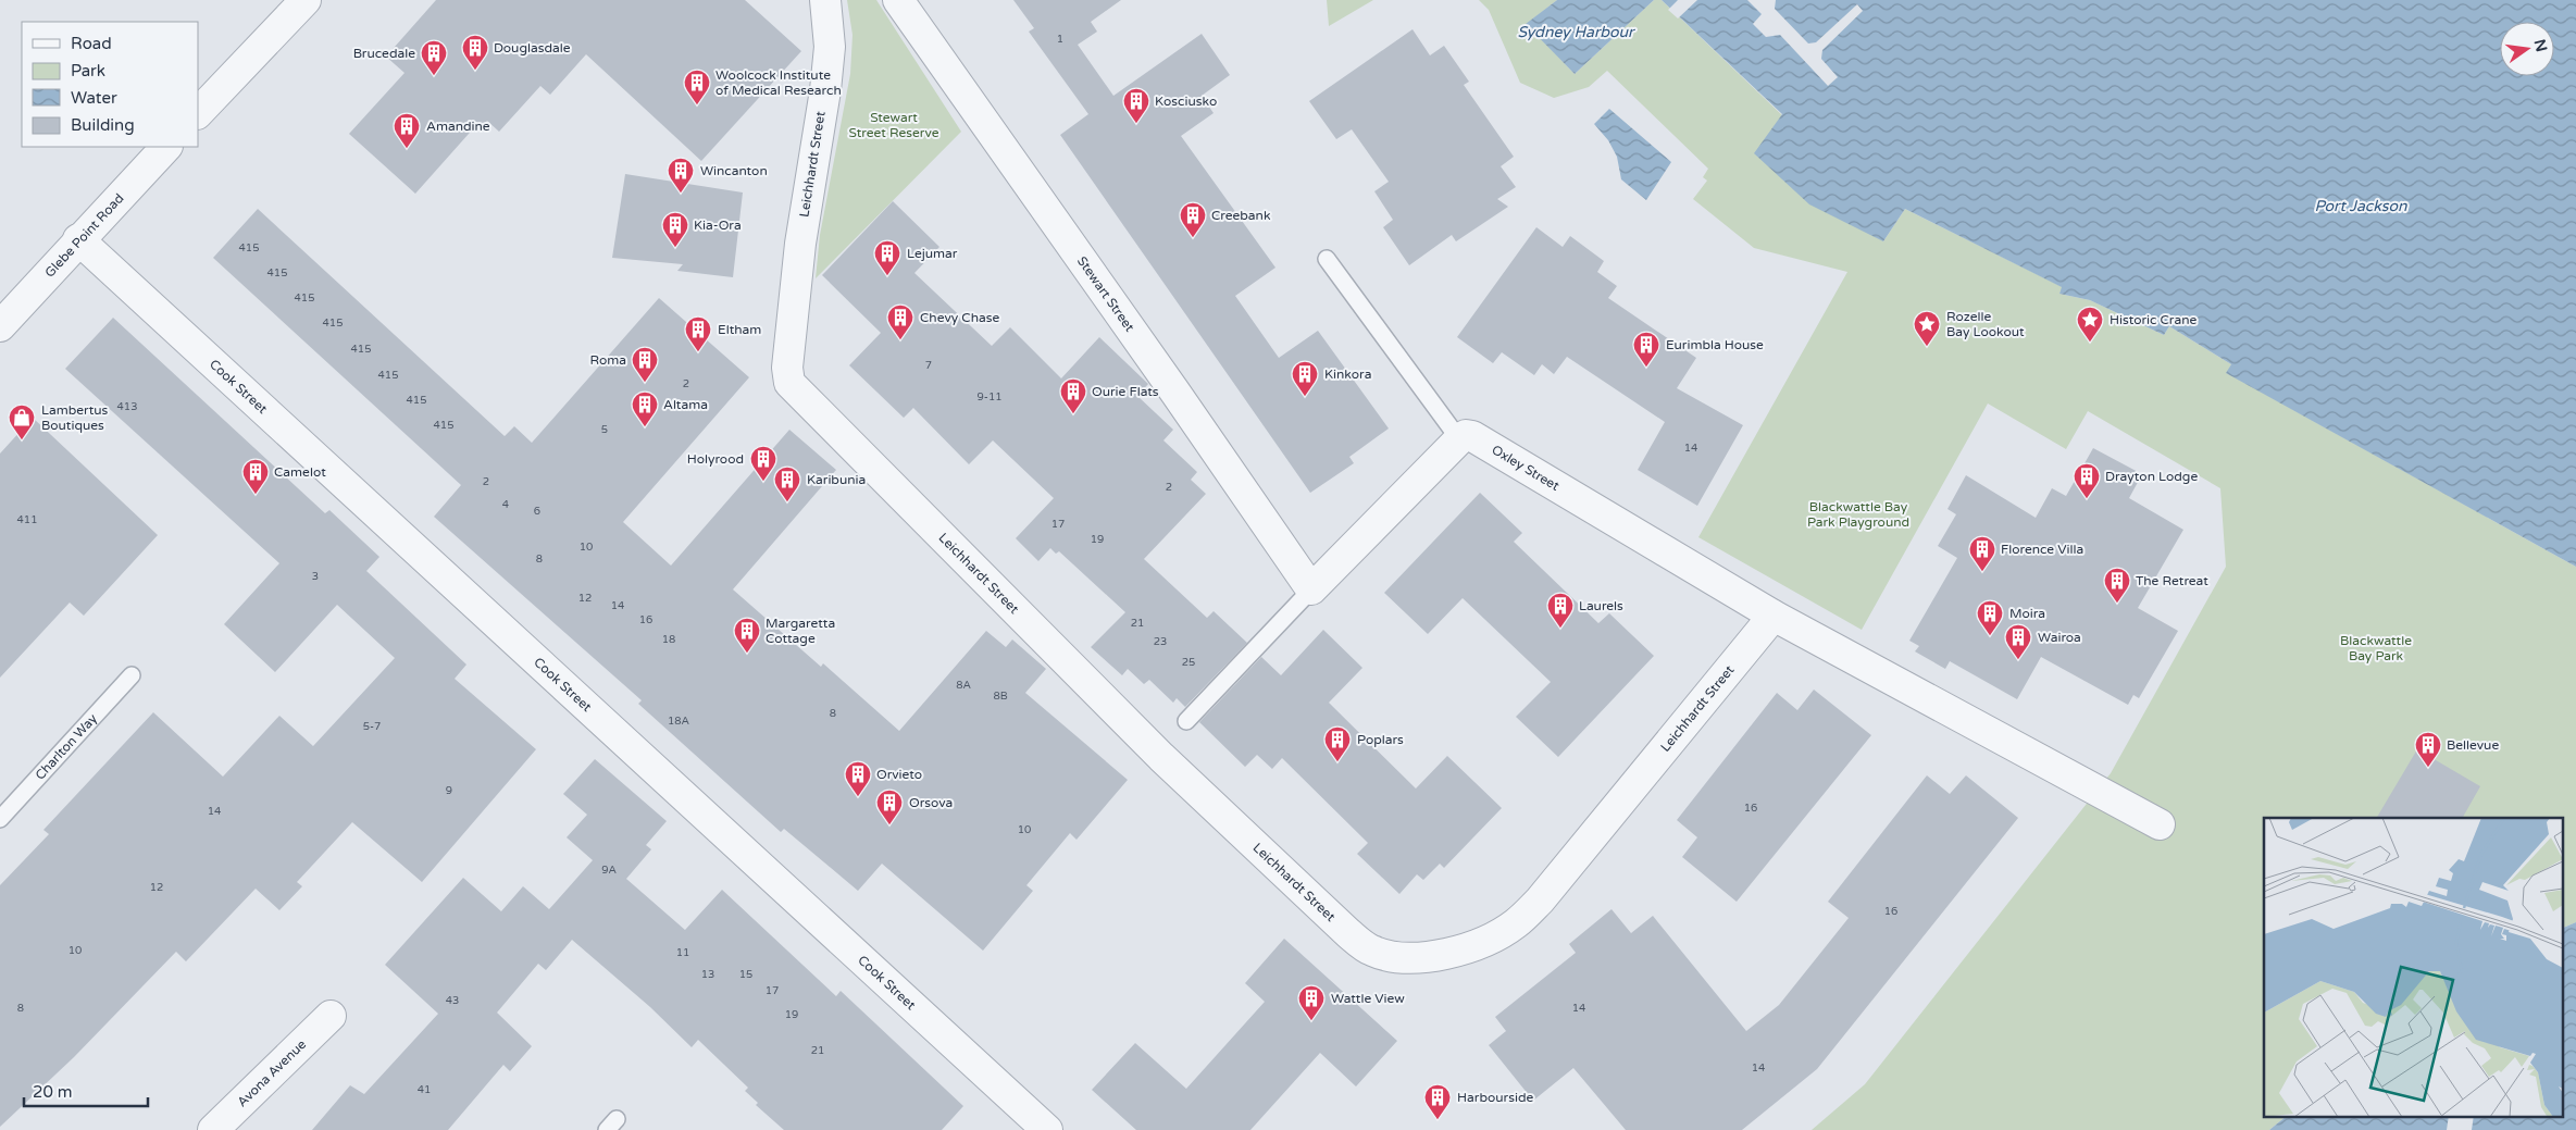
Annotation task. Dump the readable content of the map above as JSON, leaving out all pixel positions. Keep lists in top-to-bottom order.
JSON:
{
  "streets": {
    "street": [
      "Leichhardt Street",
      "Glebe Point Road",
      "Stewart Street",
      "Cook Street",
      "Oxley Street",
      "Avona Avenue"
    ],
    "lane": ["Charlton Way"]
  },
  "crossings": [
    ["Leichhardt Street", "Oxley Street"],
    ["Glebe Point Road", "Cook Street"]
  ],
  "water": ["Sydney Harbour", "Port Jackson"],
  "parks": ["Stewart Street Reserve", "Blackwattle Bay Park Playground", "Blackwattle Bay Park"],
  "places": {
    "building": [
      "Douglasdale",
      "Brucedale",
      "Woolcock Institute of Medical Research",
      "Kosciusko",
      "Amandine",
      "Wincanton",
      "Creebank",
      "Kia-Ora",
      "Lejumar",
      "Chevy Chase",
      "Eltham",
      "Eurimbla House",
      "Roma",
      "Kinkora",
      "Ourie Flats",
      "Altama",
      "Holyrood",
      "Camelot",
      "Drayton Lodge",
      "Karibunia",
      "Florence Villa",
      "The Retreat",
      "Laurels",
      "Moira",
      "Margaretta Cottage",
      "Wairoa",
      "Poplars",
      "Bellevue",
      "Orvieto",
      "Orsova",
      "Wattle View",
      "Harbourside"
    ],
    "place": ["Historic Crane", "Rozelle Bay Lookout"],
    "shop": ["Lambertus Boutiques"]
  },
  "house_numbers": [
    "1",
    "415",
    "415",
    "415",
    "415",
    "415",
    "7",
    "415",
    "2",
    "9-11",
    "415",
    "413",
    "415",
    "5",
    "14",
    "2",
    "2",
    "4",
    "6",
    "411",
    "17",
    "19",
    "10",
    "8",
    "3",
    "12",
    "14",
    "16",
    "21",
    "18",
    "23",
    "25",
    "8A",
    "8B",
    "8",
    "18A",
    "5-7",
    "9",
    "16",
    "14",
    "10",
    "9A",
    "12",
    "16",
    "10",
    "11",
    "13",
    "15",
    "17",
    "43",
    "8",
    "14",
    "19",
    "21",
    "14",
    "41"
  ],
  "legend": [
    "Road",
    "Park",
    "Water",
    "Building"
  ],
  "scale_bar": "20 m",
  "north": "right"
}
